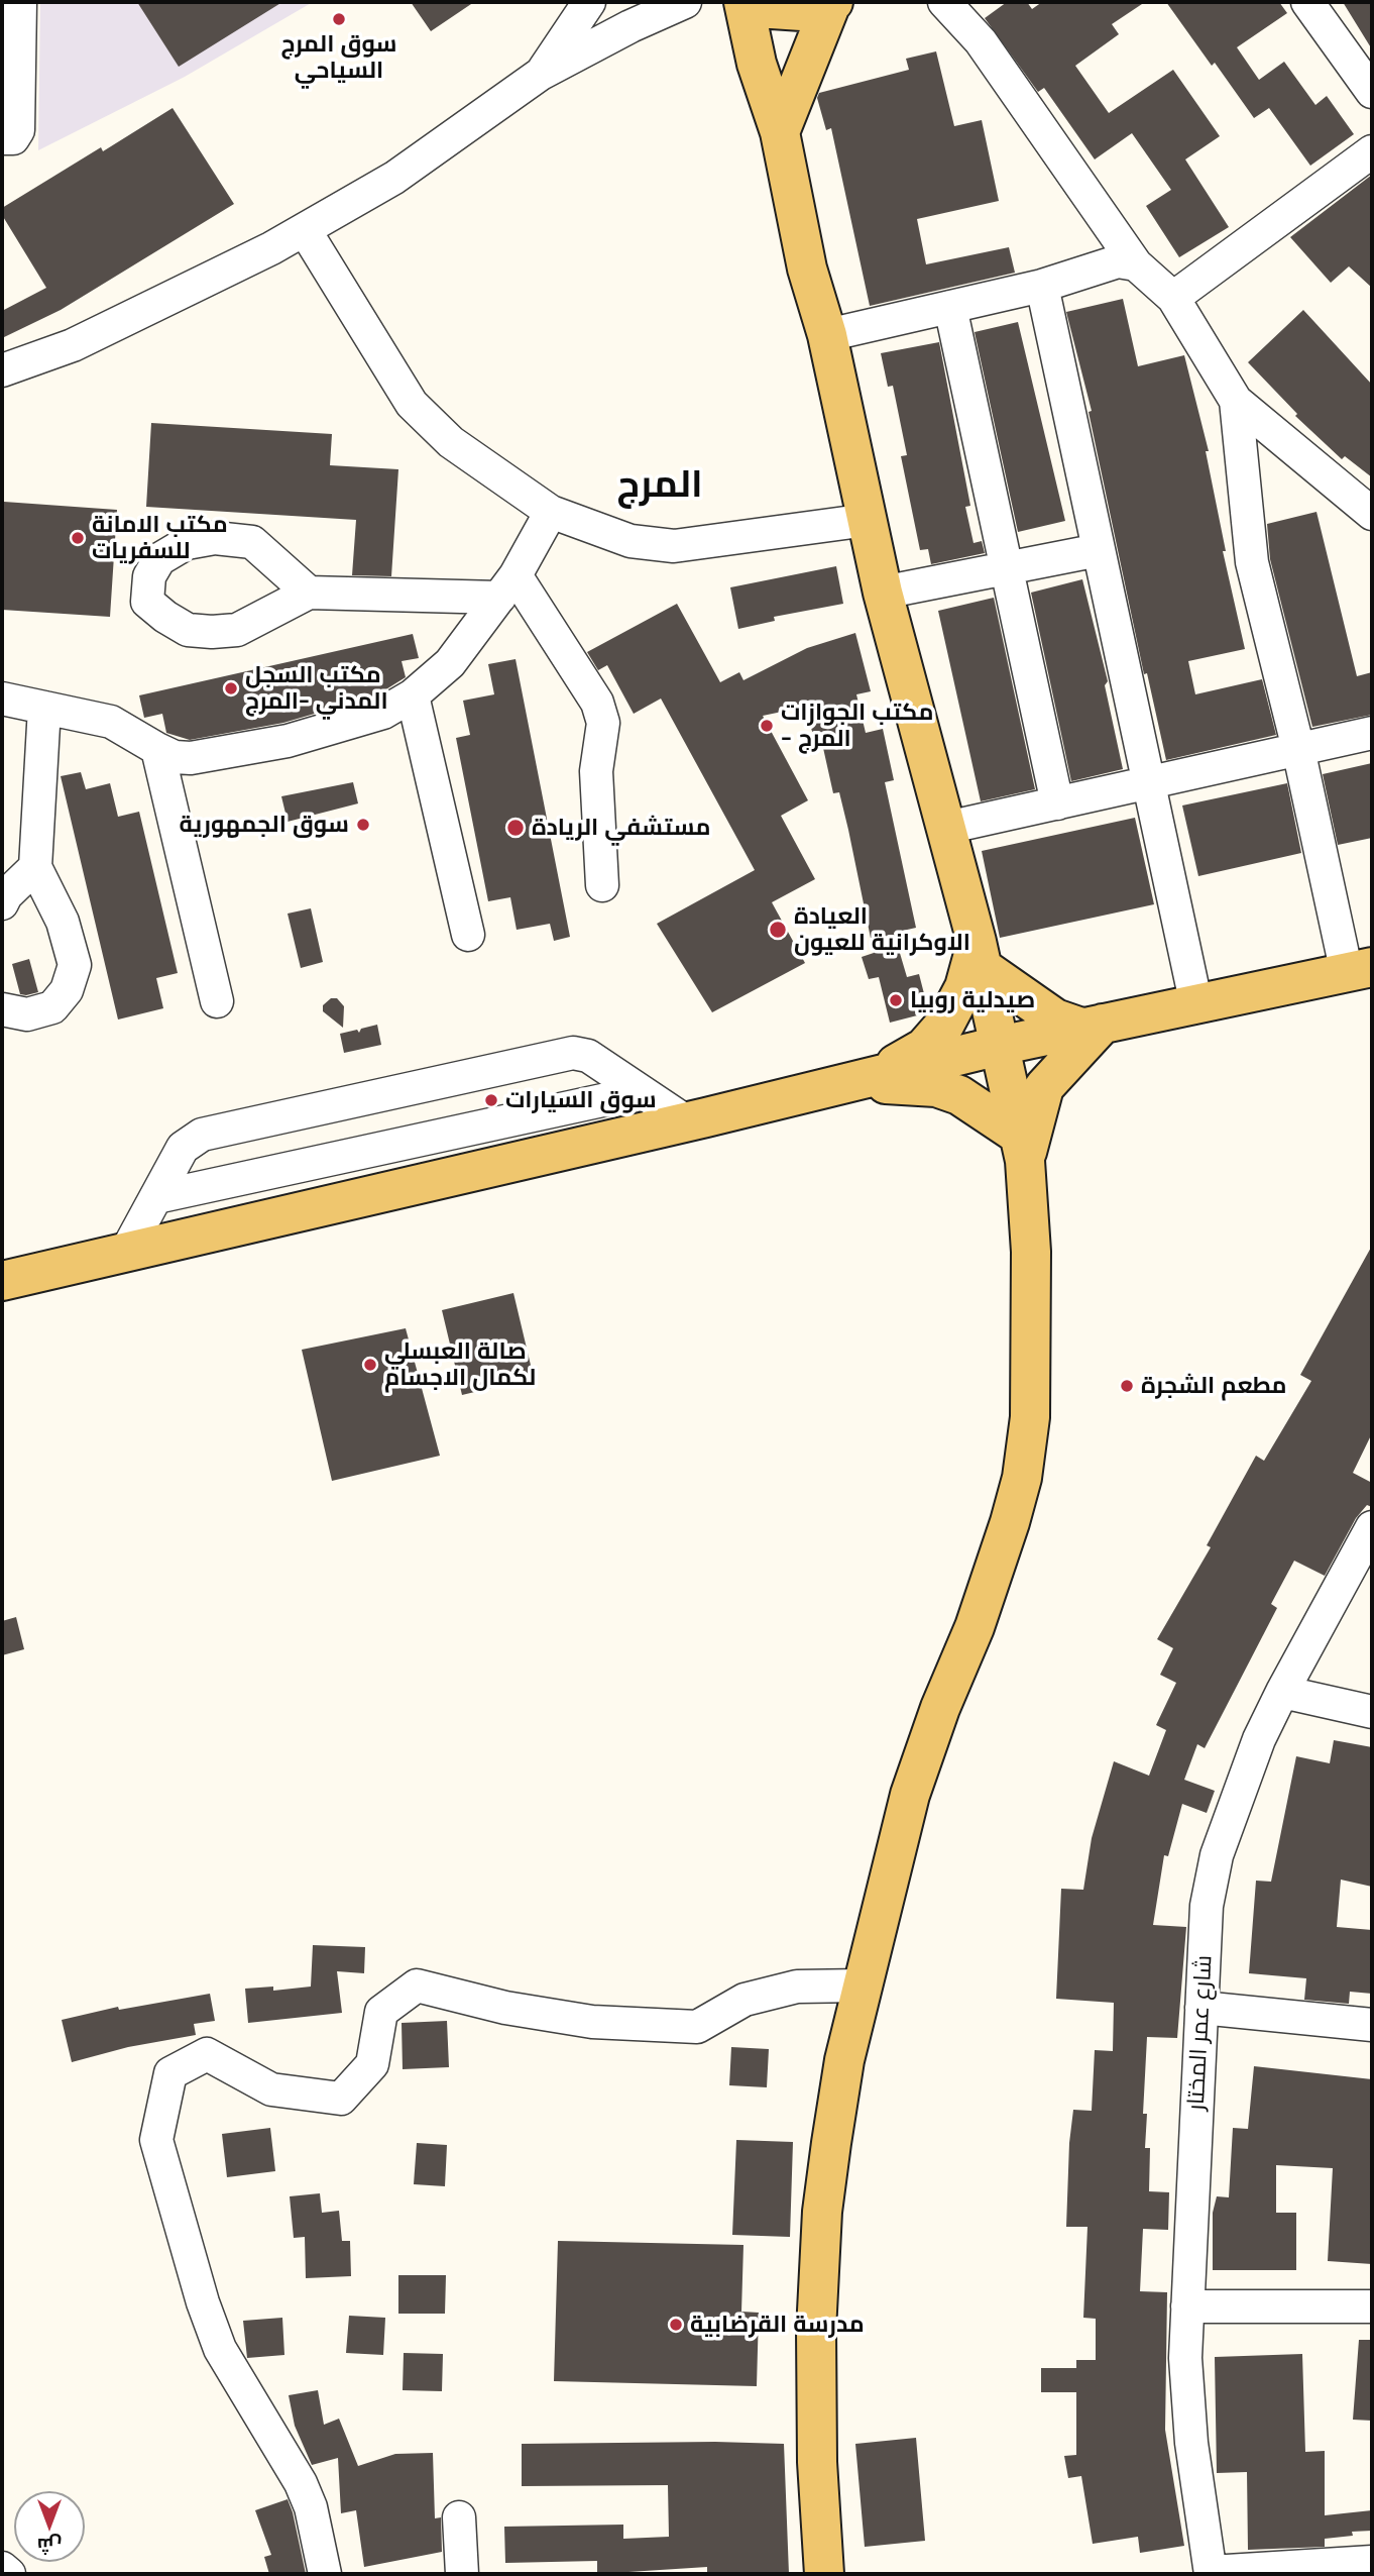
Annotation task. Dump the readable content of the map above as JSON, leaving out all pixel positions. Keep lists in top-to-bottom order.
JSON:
{
  "streets": {
    "street": ["شارع عمر المختار"]
  },
  "districts": ["المرج"],
  "places": [
    "سوق المرج السياحي",
    "مكتب الامانة للسفريات",
    "مكتب السجل المدني -المرج",
    "مكتب الجوازات - المرج",
    "سوق الجمهورية",
    "مستشفي الريادة",
    "العيادة الاوكرانية للعيون",
    "صيدلية روبيا",
    "سوق السيارات",
    "صالة العبسلي لكمال الاجسام",
    "مطعم الشجرة",
    "مدرسة القرضابية"
  ],
  "north": "bottom"
}
